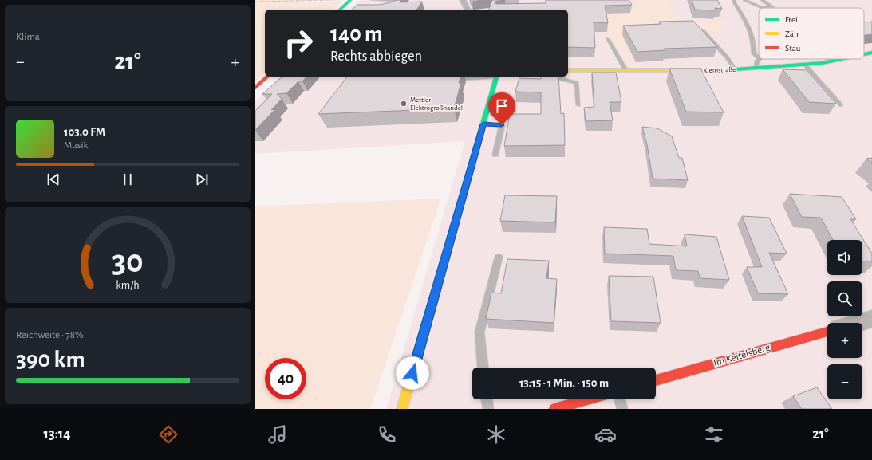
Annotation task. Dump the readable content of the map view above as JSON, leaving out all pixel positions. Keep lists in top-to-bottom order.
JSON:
{
  "streets": {
    "street": ["Kiemstraße", "Im Keitelsberg"]
  },
  "places": ["Mettler Elektrogroßhandel"],
  "legend": ["Frei", "Zäh", "Stau"],
  "page": {
    "tile": [
      "Klima",
      ["Reichweite · 78%", "390 km"]
    ],
    "turn": ["140 m", "Rechts abbiegen"],
    "heat": ["−", "21°", "+"],
    "song": ["103.0 FM", "Musik"],
    "map_buttons": ["+", "−"],
    "limit": "40",
    "trip": "13:15 · 1 Min. · 150 m",
    "tabs": ["13:14", "21°"],
    "gauge": ["30", "km/h"]
  }
}
